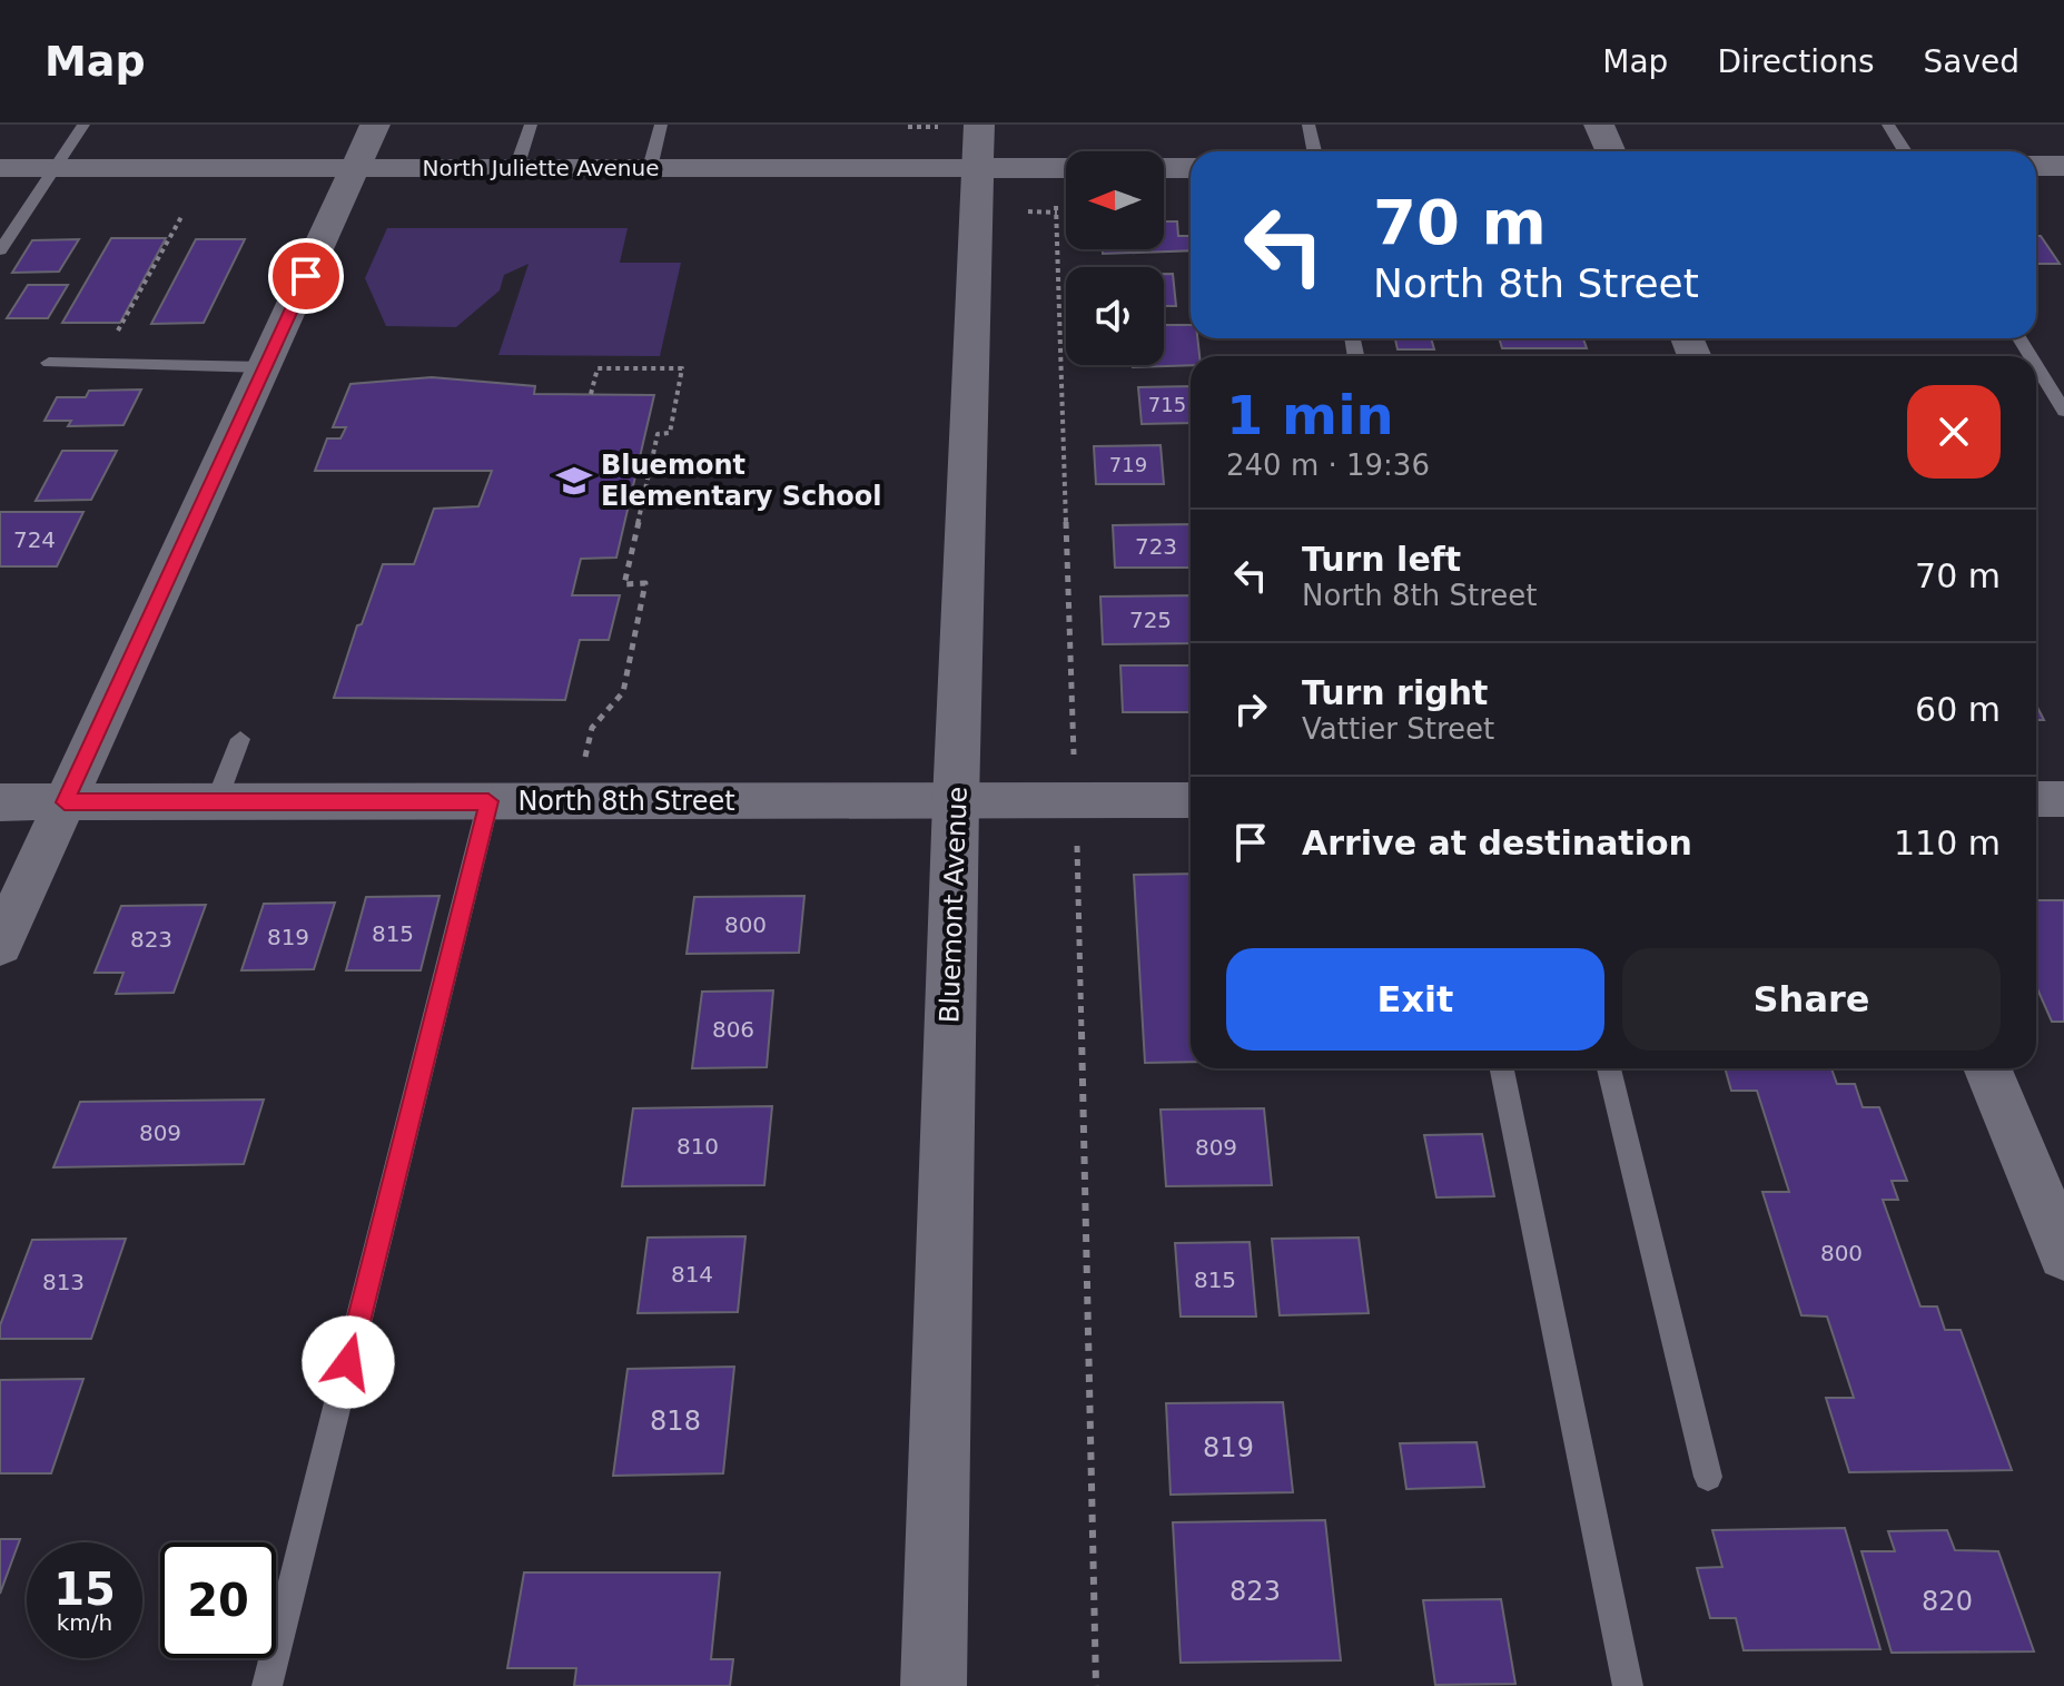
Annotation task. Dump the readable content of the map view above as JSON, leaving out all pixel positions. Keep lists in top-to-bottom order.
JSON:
{
  "streets": {
    "main road": ["North Juliette Avenue", "Bluemont Avenue"],
    "street": ["North 8th Street"]
  },
  "crossings": [
    ["North Juliette Avenue", "Bluemont Avenue"],
    ["North 8th Street", "Bluemont Avenue"]
  ],
  "places": {
    "school or university": ["Bluemont Elementary School"]
  },
  "house_numbers": [
    "715",
    "719",
    "724",
    "723",
    "725",
    "800",
    "815",
    "819",
    "823",
    "806",
    "809",
    "810",
    "809",
    "800",
    "814",
    "815",
    "813",
    "818",
    "819",
    "823",
    "820"
  ],
  "north": "left",
  "page": {
    "header": "Map",
    "nav": ["Map", "Directions", "Saved"],
    "turn": ["70 m", "North 8th Street"],
    "heading": ["1 min", "240 m · 19:36"],
    "list": [
      {
        "name": "Turn left",
        "note": "North 8th Street",
        "value": "70 m"
      },
      {
        "name": "Turn right",
        "note": "Vattier Street",
        "value": "60 m"
      },
      {
        "name": "Arrive at destination",
        "value": "110 m"
      }
    ],
    "buttons": ["Exit", "Share"],
    "speed": "15 km/h",
    "limit": "20"
  }
}
